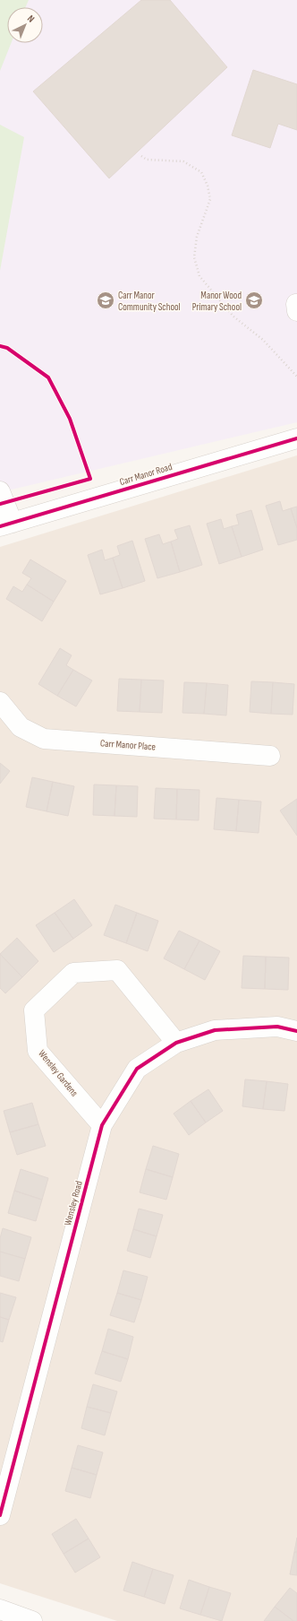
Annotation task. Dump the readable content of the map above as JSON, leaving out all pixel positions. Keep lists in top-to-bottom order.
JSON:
{
  "streets": {
    "street": [
      "Carr Manor Road",
      "Carr Manor Place",
      "Wensley Gardens",
      "Wensley Road"
    ]
  },
  "crossings": [
    ["Wensley Gardens", "Wensley Road"]
  ],
  "places": {
    "school or university": ["Carr Manor Community School", "Manor Wood Primary School"]
  },
  "north": "top right"
}
